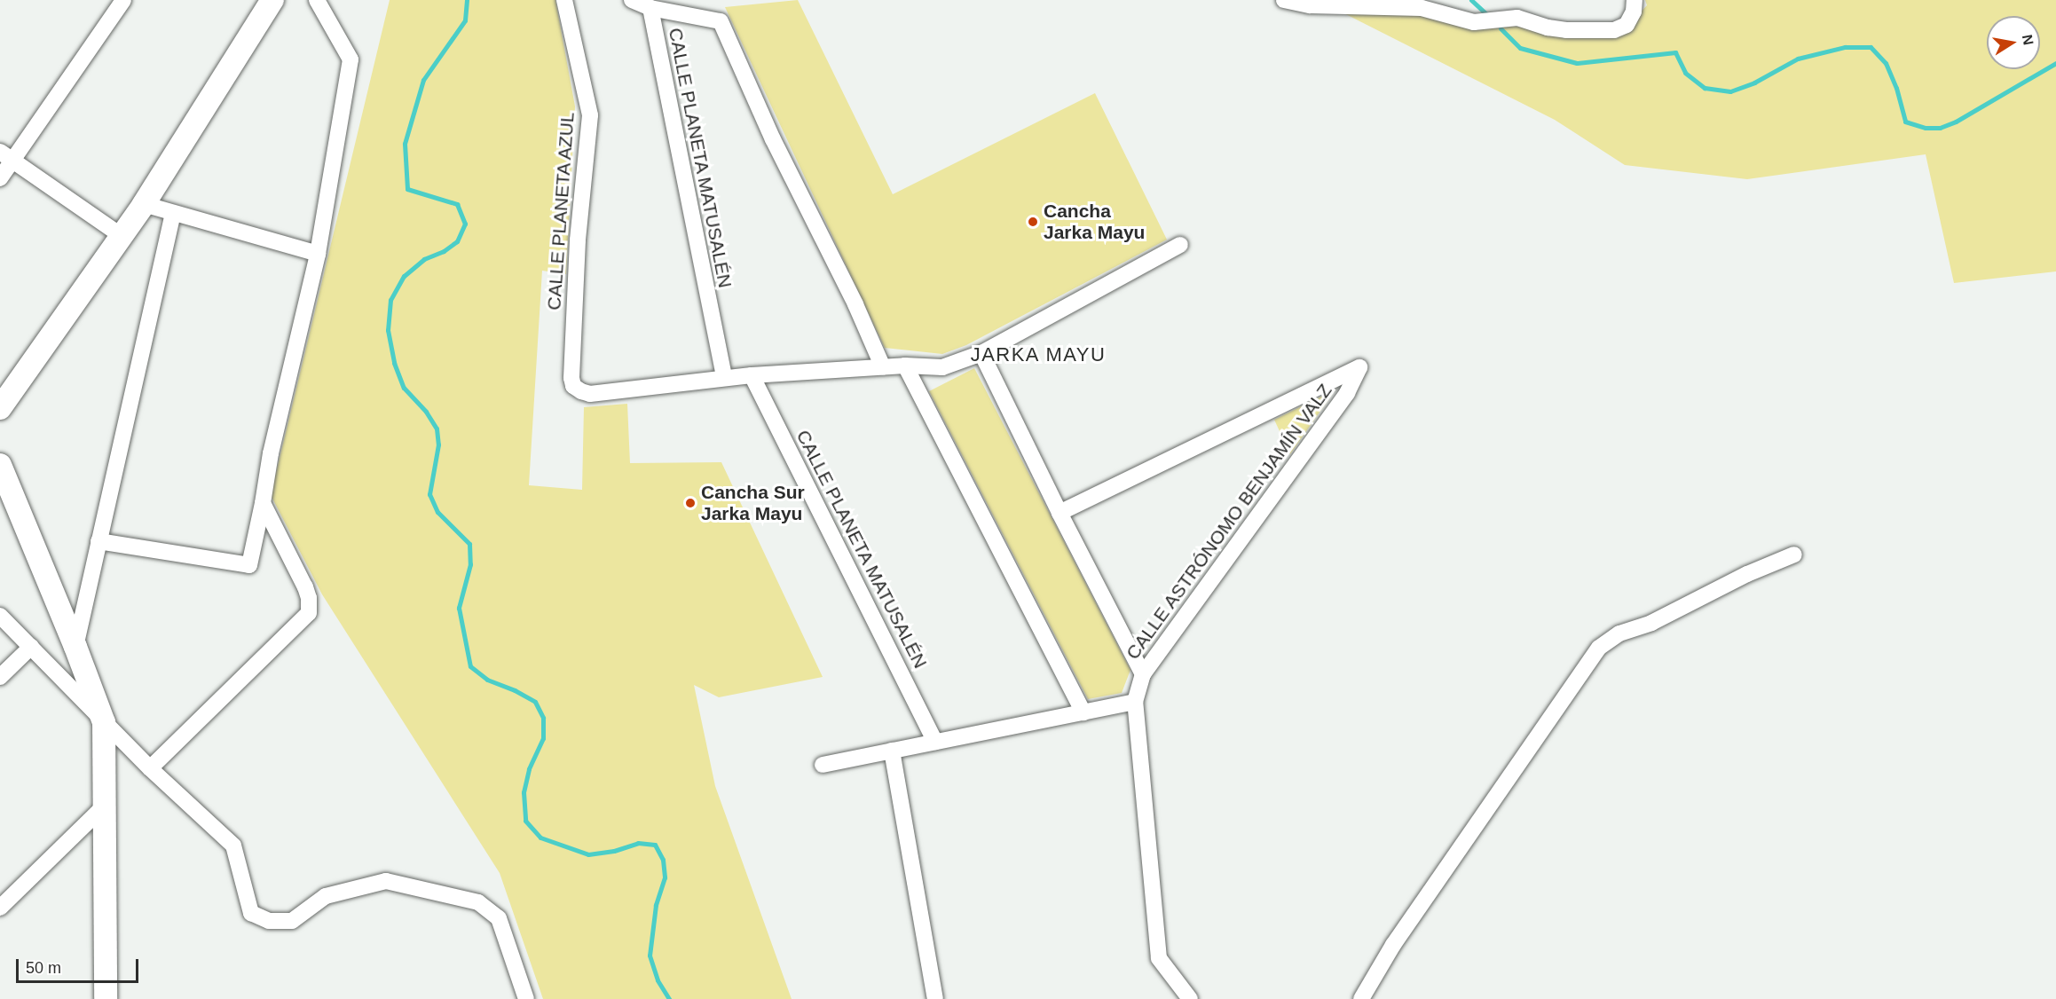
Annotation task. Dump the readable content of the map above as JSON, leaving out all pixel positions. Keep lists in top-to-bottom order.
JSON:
{
  "streets": {
    "street": ["CALLE PLANETA MATUSALÉN", "CALLE PLANETA AZUL", "CALLE ASTRÓNOMO BENJAMÍN VALZ"]
  },
  "crossings": [
    ["CALLE PLANETA MATUSALÉN", "CALLE PLANETA AZUL"]
  ],
  "districts": ["JARKA MAYU"],
  "places": ["Cancha Jarka Mayu", "Cancha Sur Jarka Mayu"],
  "scale_bar": "50 m",
  "north": "right"
}
